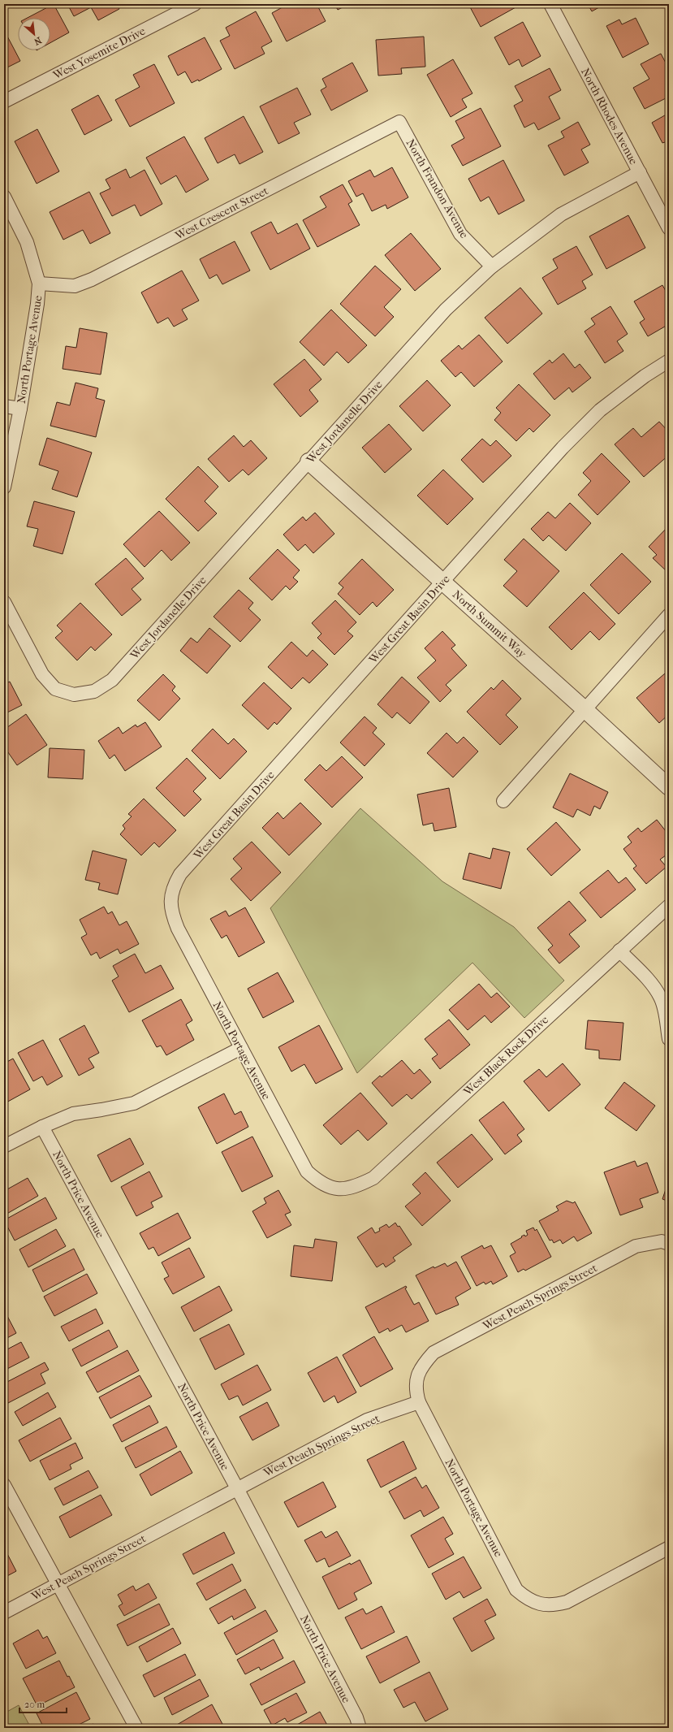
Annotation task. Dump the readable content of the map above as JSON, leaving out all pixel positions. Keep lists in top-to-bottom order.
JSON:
{
  "streets": {
    "street": [
      "West Yosemite Drive",
      "North Rhodes Avenue",
      "North Frandon Avenue",
      "West Crescent Street",
      "North Portage Avenue",
      "West Jordanelle Drive",
      "West Great Basin Drive",
      "North Summit Way",
      "West Black Rock Drive",
      "North Price Avenue",
      "West Peach Springs Street"
    ]
  },
  "crossings": [
    ["North Rhodes Avenue", "West Jordanelle Drive"],
    ["North Frandon Avenue", "West Crescent Street"],
    ["North Frandon Avenue", "West Jordanelle Drive"],
    ["West Crescent Street", "North Portage Avenue"],
    ["North Portage Avenue", "West Great Basin Drive"],
    ["North Portage Avenue", "West Black Rock Drive"],
    ["North Portage Avenue", "West Peach Springs Street"],
    ["West Jordanelle Drive", "North Summit Way"],
    ["West Great Basin Drive", "North Summit Way"],
    ["North Price Avenue", "West Peach Springs Street"]
  ],
  "scale_bar": "20 m",
  "north": "bottom right"
}
